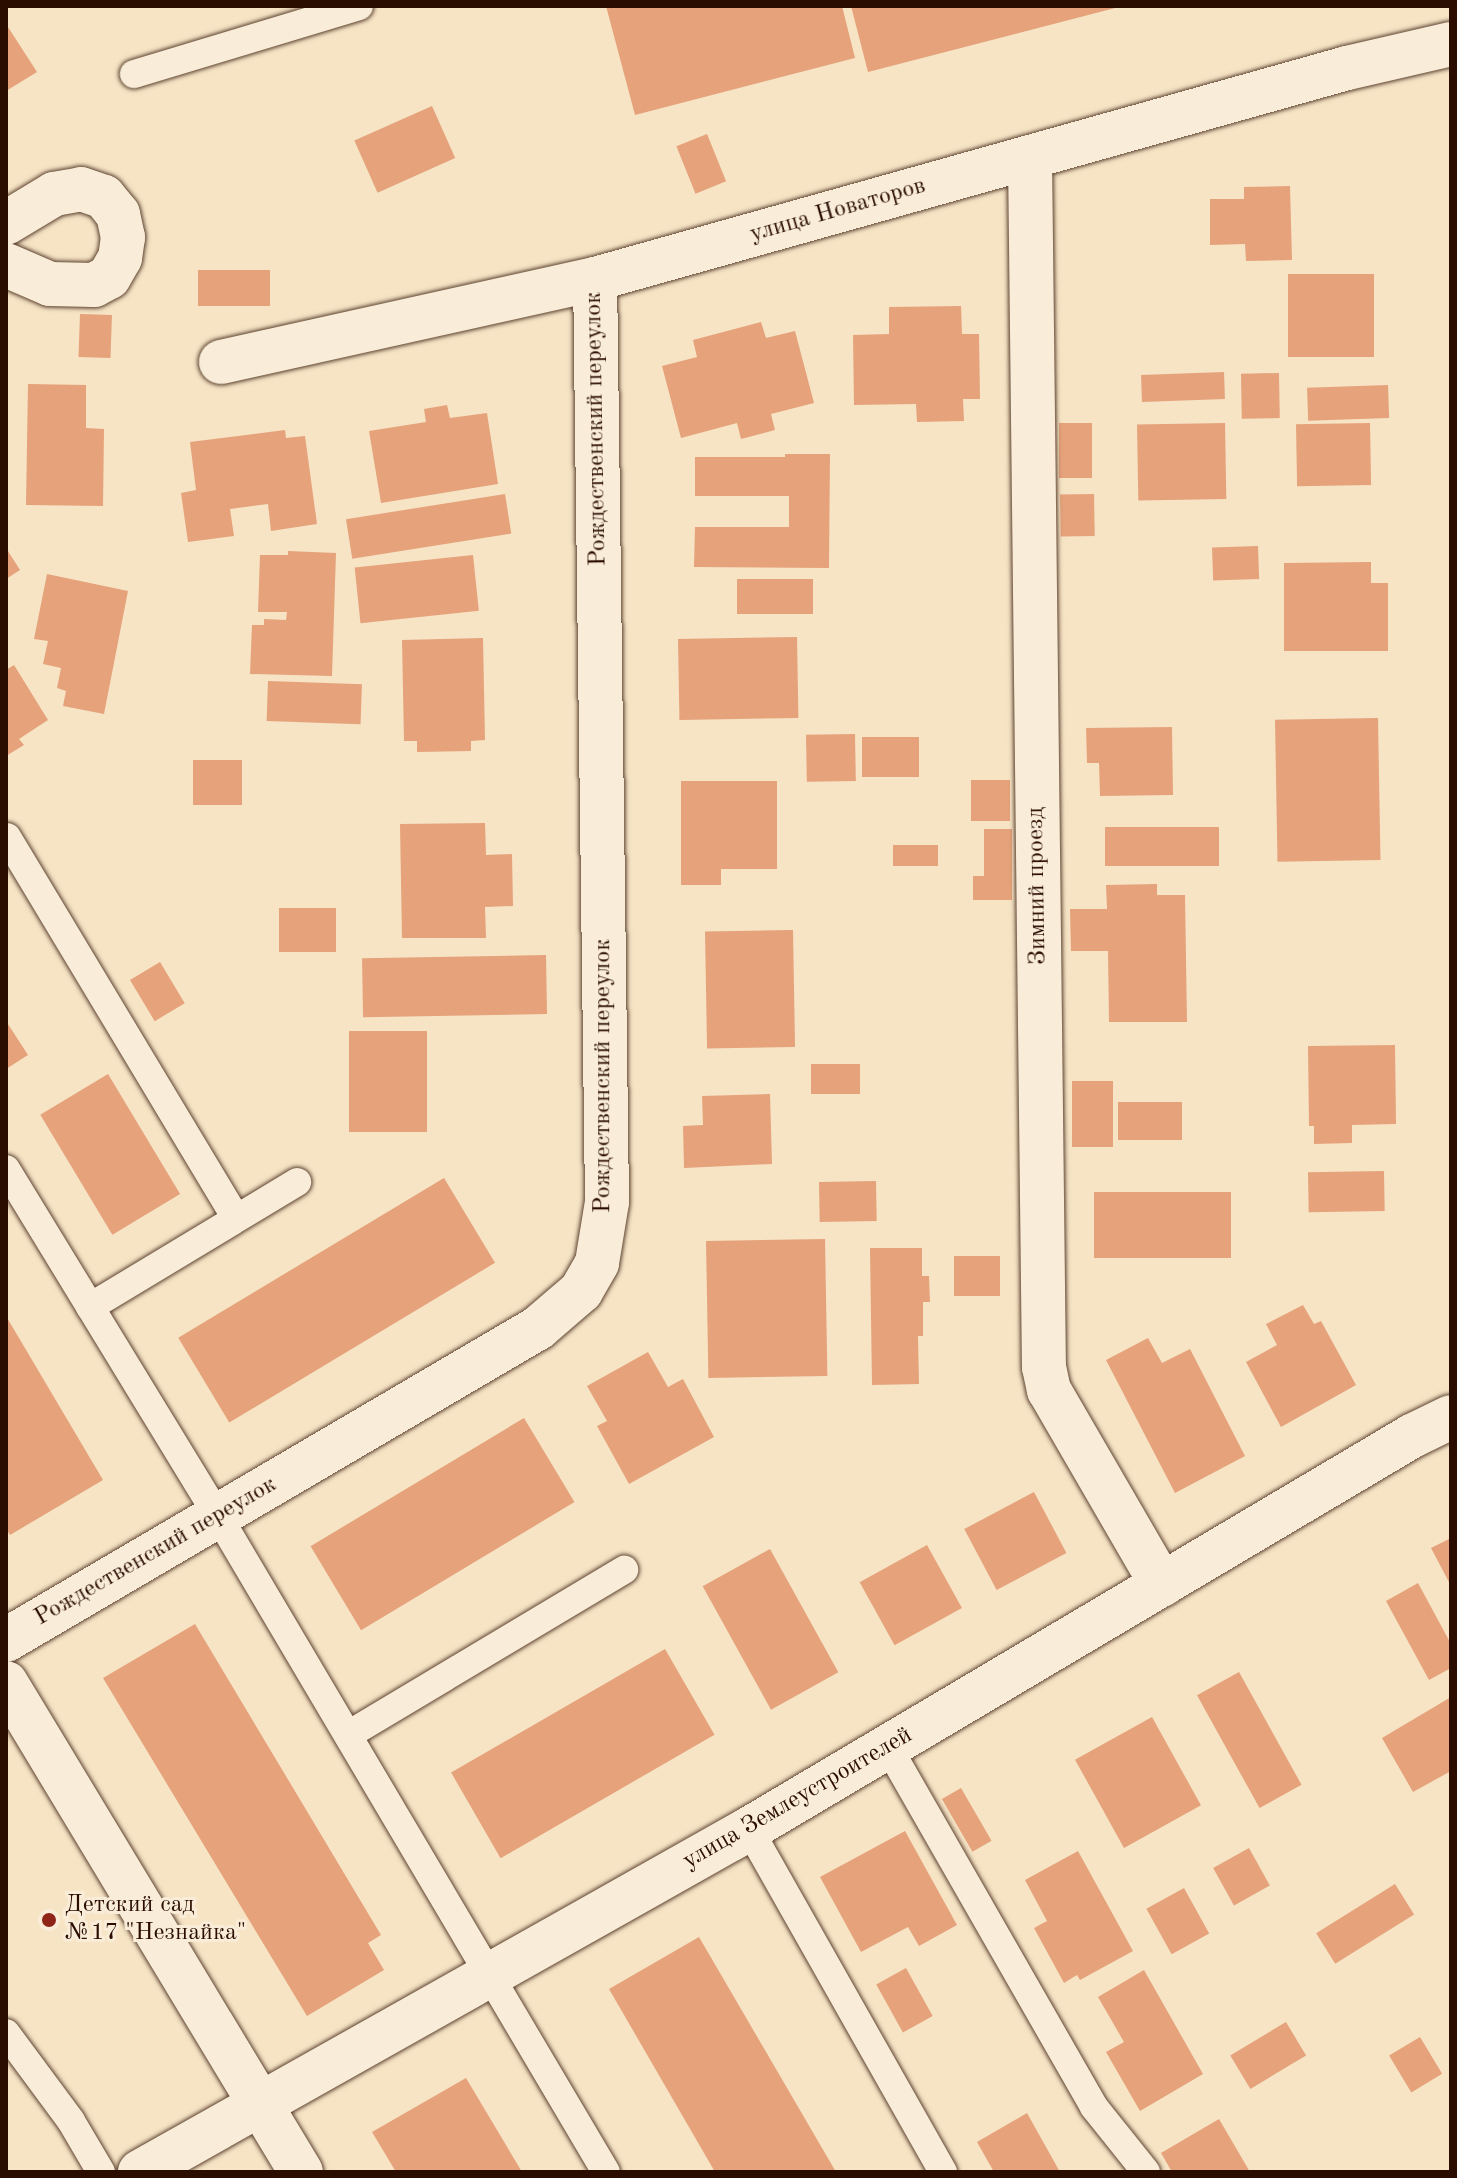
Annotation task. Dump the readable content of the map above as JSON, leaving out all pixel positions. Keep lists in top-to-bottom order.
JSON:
{
  "streets": {
    "street": [
      "улица Новаторов",
      "Рождественский переулок",
      "Зимний проезд",
      "улица Землеустроителей"
    ]
  },
  "crossings": [
    ["улица Новаторов", "Рождественский переулок"],
    ["улица Новаторов", "Зимний проезд"],
    ["Зимний проезд", "улица Землеустроителей"]
  ],
  "places": ["Детский сад №17 \"Незнайка\""]
}
